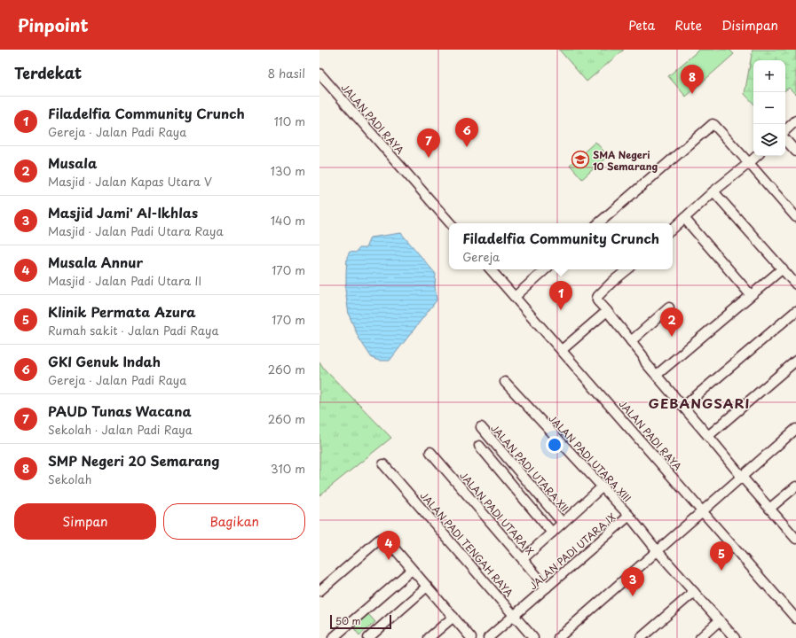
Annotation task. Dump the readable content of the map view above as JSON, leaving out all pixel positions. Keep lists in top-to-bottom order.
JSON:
{
  "streets": {
    "street": [
      "JALAN PADI RAYA",
      "JALAN PADI UTARA XIII",
      "JALAN PADI UTARA XII",
      "JALAN PADI UTARA X",
      "JALAN PADI TENGAH RAYA",
      "JALAN PADI UTARA IX"
    ]
  },
  "crossings": [
    ["JALAN PADI UTARA XIII", "JALAN PADI UTARA IX"],
    ["JALAN PADI UTARA X", "JALAN PADI UTARA IX"],
    ["JALAN PADI TENGAH RAYA", "JALAN PADI UTARA IX"]
  ],
  "districts": ["GEBANGSARI"],
  "places": {
    "school or university": ["SMA Negeri 10 Semarang"]
  },
  "scale_bar": "50 m",
  "page": {
    "header": "Pinpoint",
    "nav": ["Peta", "Rute", "Disimpan"],
    "heading": ["Terdekat", "8 hasil"],
    "map_buttons": ["+", "−"],
    "pins": [
      "8",
      "6",
      "7",
      "1",
      "2",
      "4",
      "5",
      "3"
    ],
    "list": [
      {
        "mark": "1",
        "name": "Filadelfia Community Crunch",
        "note": "Gereja · Jalan Padi Raya",
        "value": "110 m"
      },
      {
        "mark": "2",
        "name": "Musala",
        "note": "Masjid · Jalan Kapas Utara V",
        "value": "130 m"
      },
      {
        "mark": "3",
        "name": "Masjid Jami' Al-Ikhlas",
        "note": "Masjid · Jalan Padi Utara Raya",
        "value": "140 m"
      },
      {
        "mark": "4",
        "name": "Musala Annur",
        "note": "Masjid · Jalan Padi Utara II",
        "value": "170 m"
      },
      {
        "mark": "5",
        "name": "Klinik Permata Azura",
        "note": "Rumah sakit · Jalan Padi Raya",
        "value": "170 m"
      },
      {
        "mark": "6",
        "name": "GKI Genuk Indah",
        "note": "Gereja · Jalan Padi Raya",
        "value": "260 m"
      },
      {
        "mark": "7",
        "name": "PAUD Tunas Wacana",
        "note": "Sekolah · Jalan Padi Raya",
        "value": "260 m"
      },
      {
        "mark": "8",
        "name": "SMP Negeri 20 Semarang",
        "note": "Sekolah",
        "value": "310 m"
      }
    ],
    "popup": ["Filadelfia Community Crunch", "Gereja"],
    "buttons": ["Simpan", "Bagikan"],
    "scale": "50 m"
  }
}
